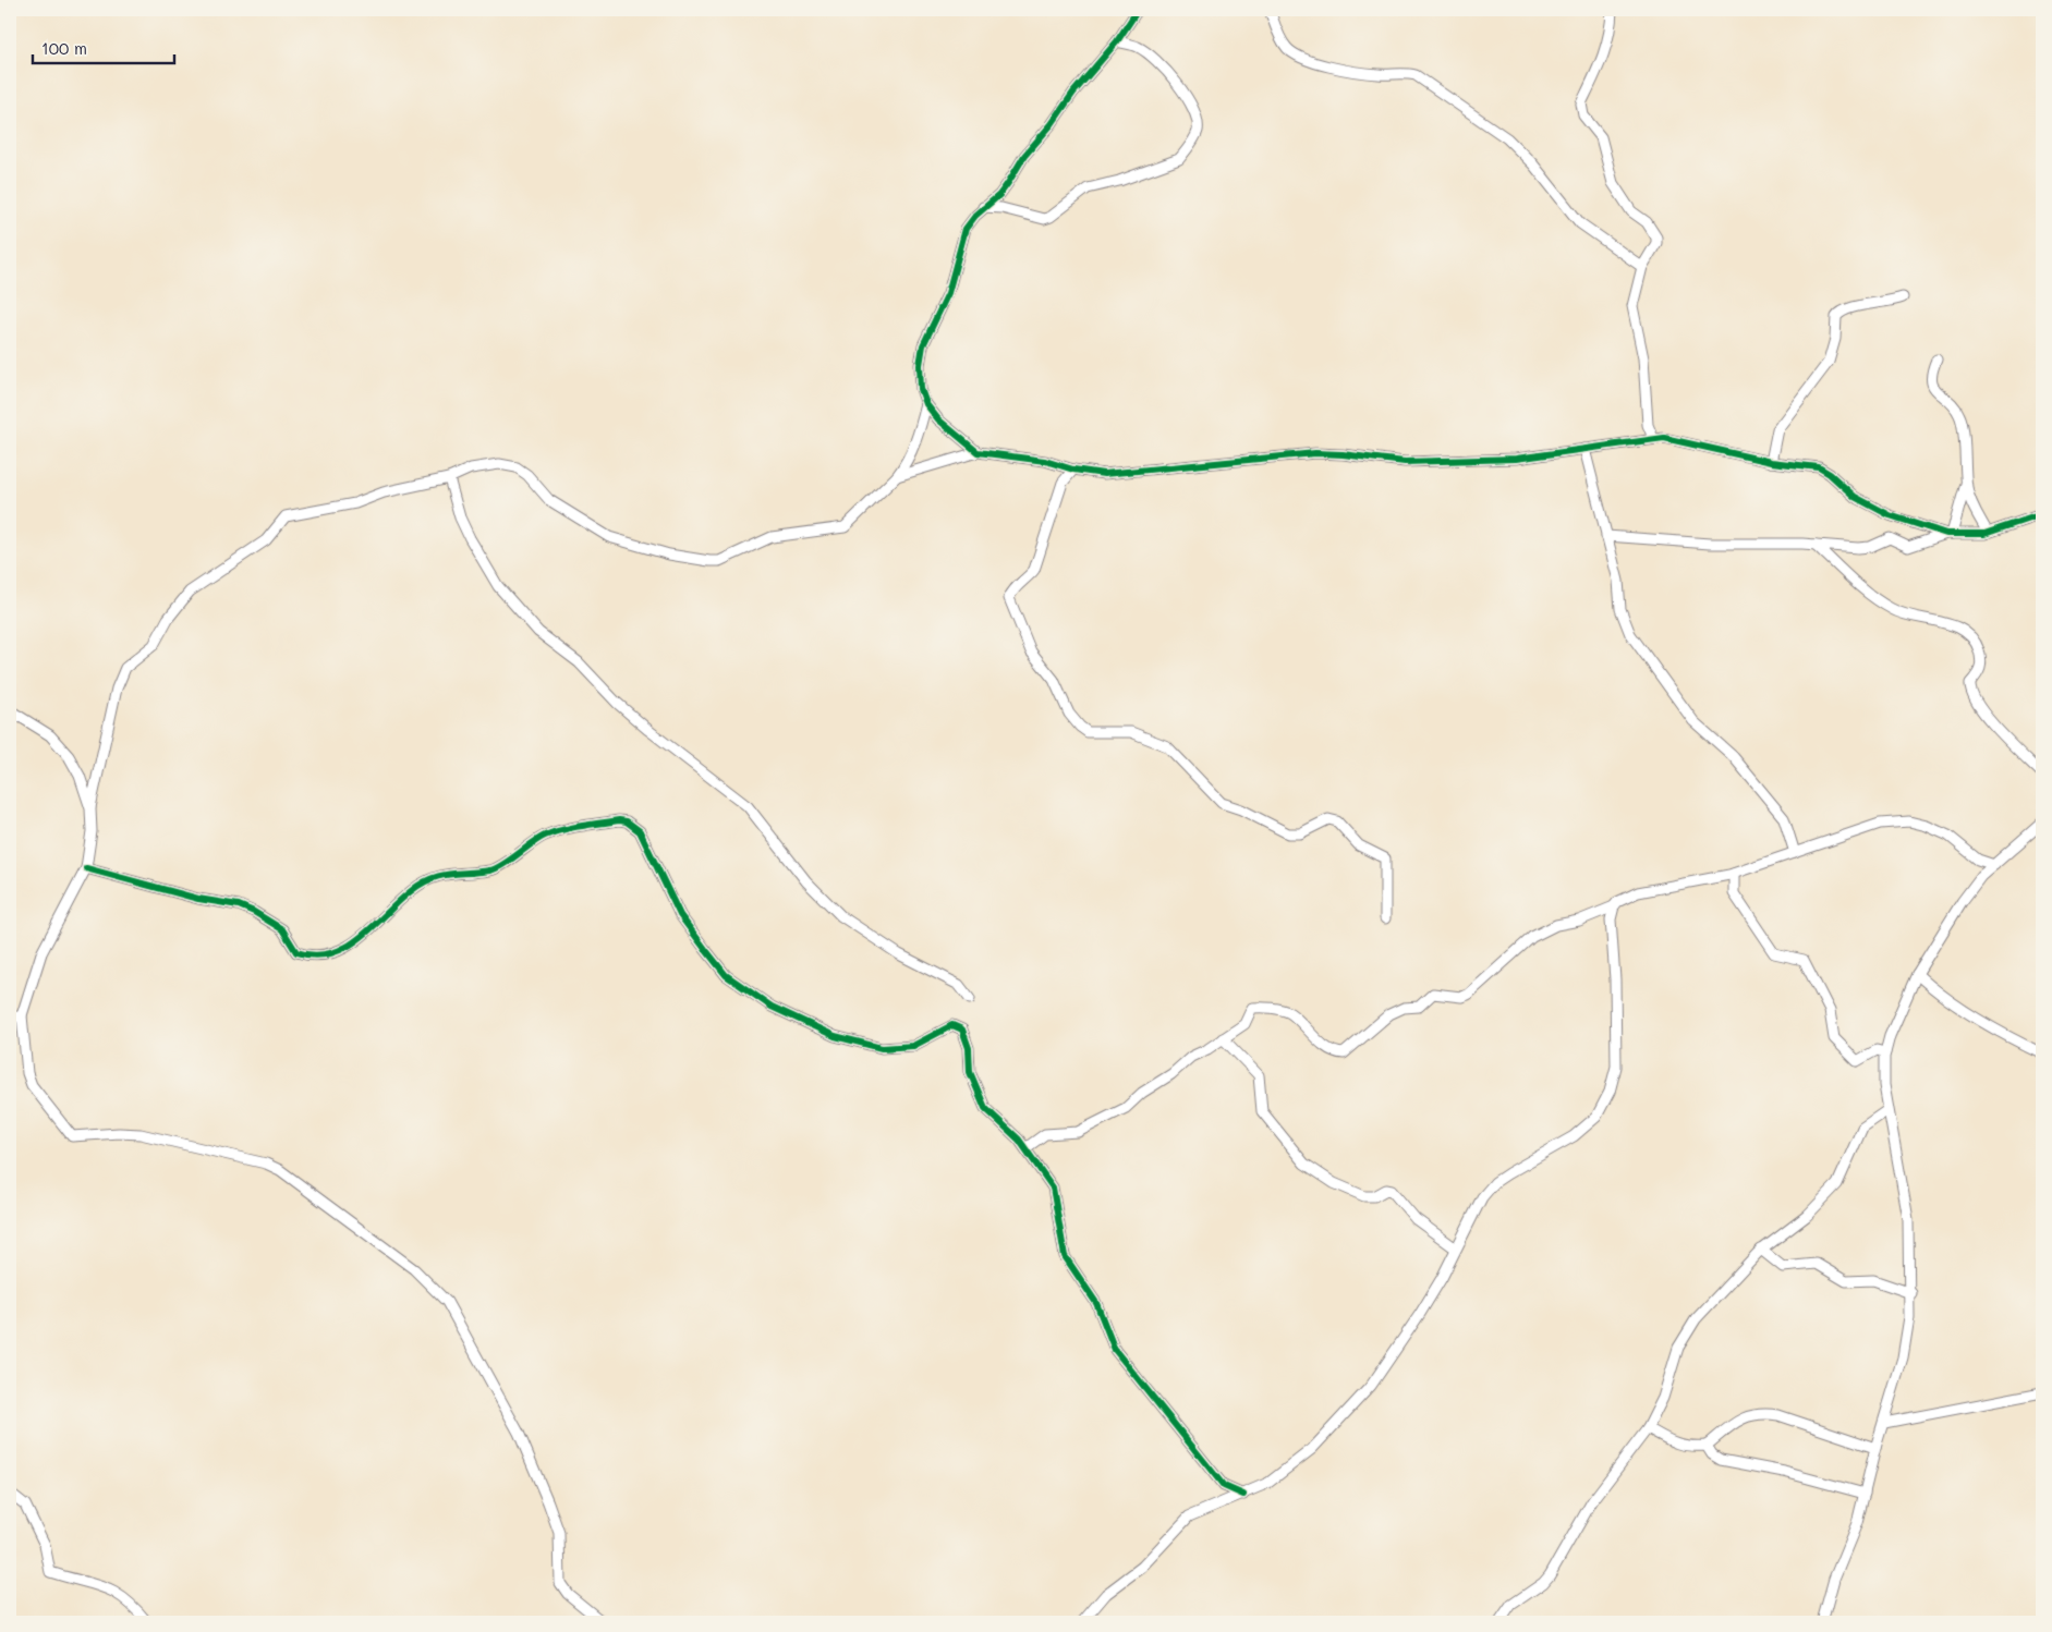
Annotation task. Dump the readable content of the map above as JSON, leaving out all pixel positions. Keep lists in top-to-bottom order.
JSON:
{
  "scale_bar": "100 m"
}
